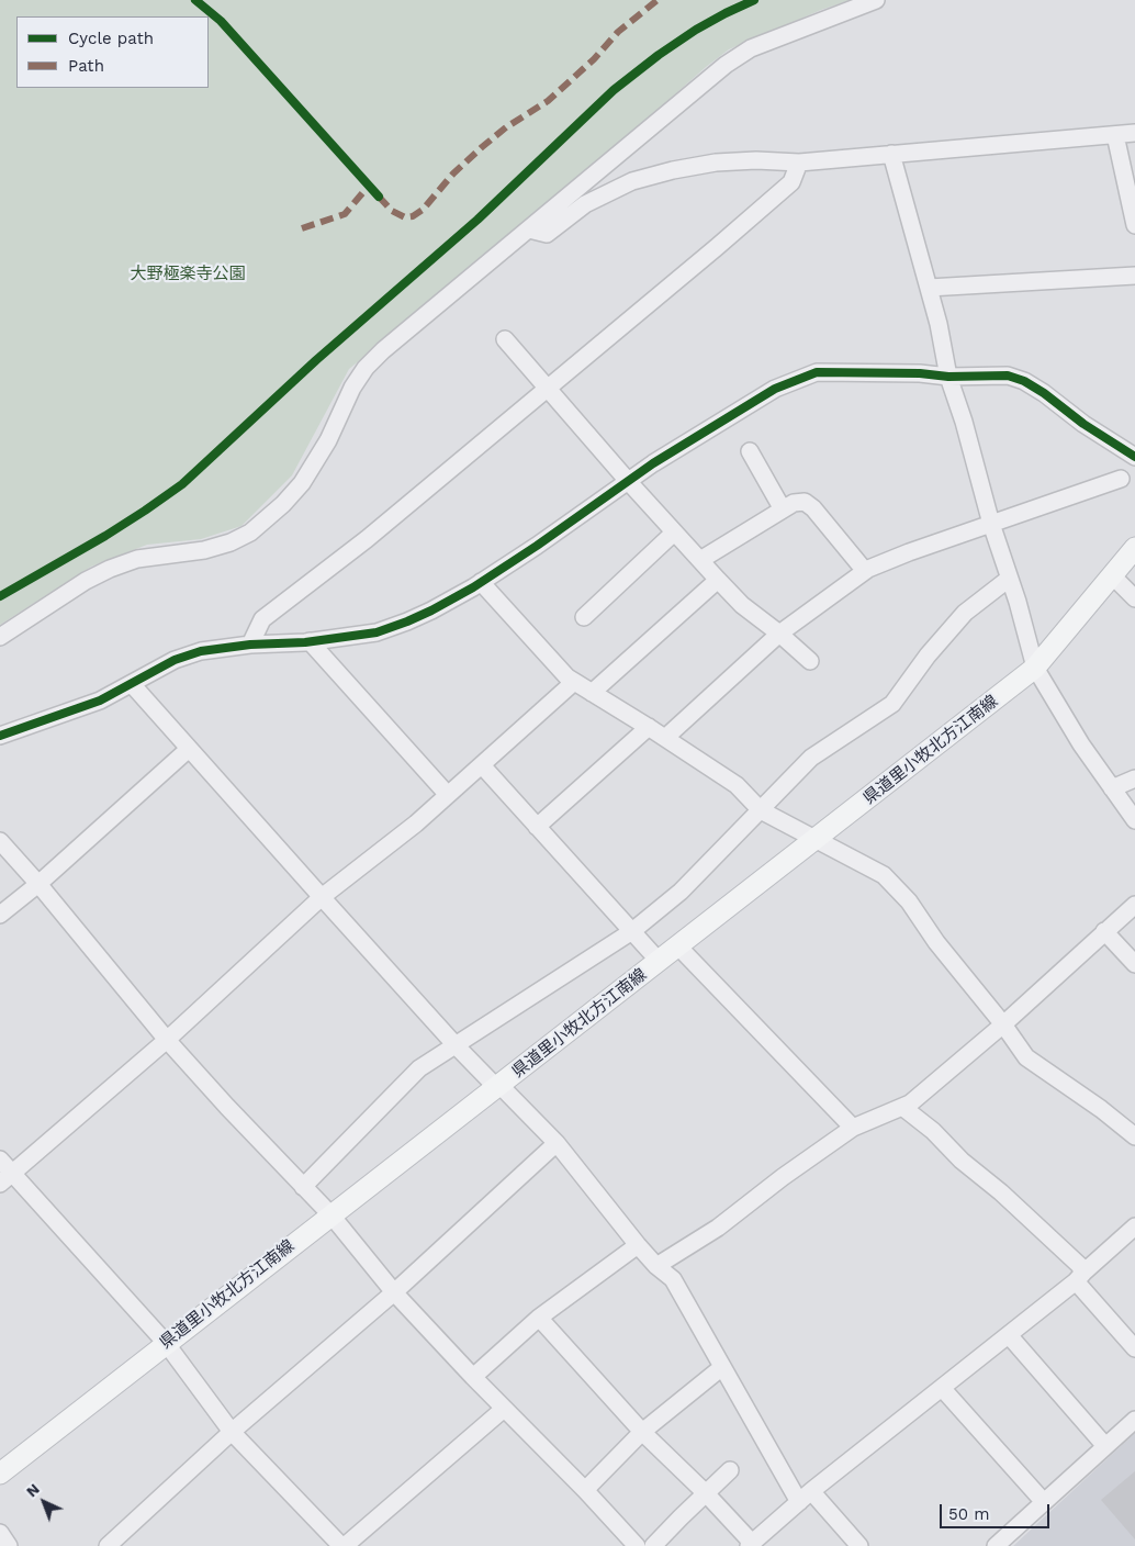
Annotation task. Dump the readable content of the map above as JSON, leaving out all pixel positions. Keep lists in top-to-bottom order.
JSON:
{
  "streets": {
    "main road": ["県道里小牧北方江南線"]
  },
  "parks": ["大野極楽寺公園"],
  "legend": ["Cycle path", "Path"],
  "scale_bar": "50 m",
  "north": "top left"
}
